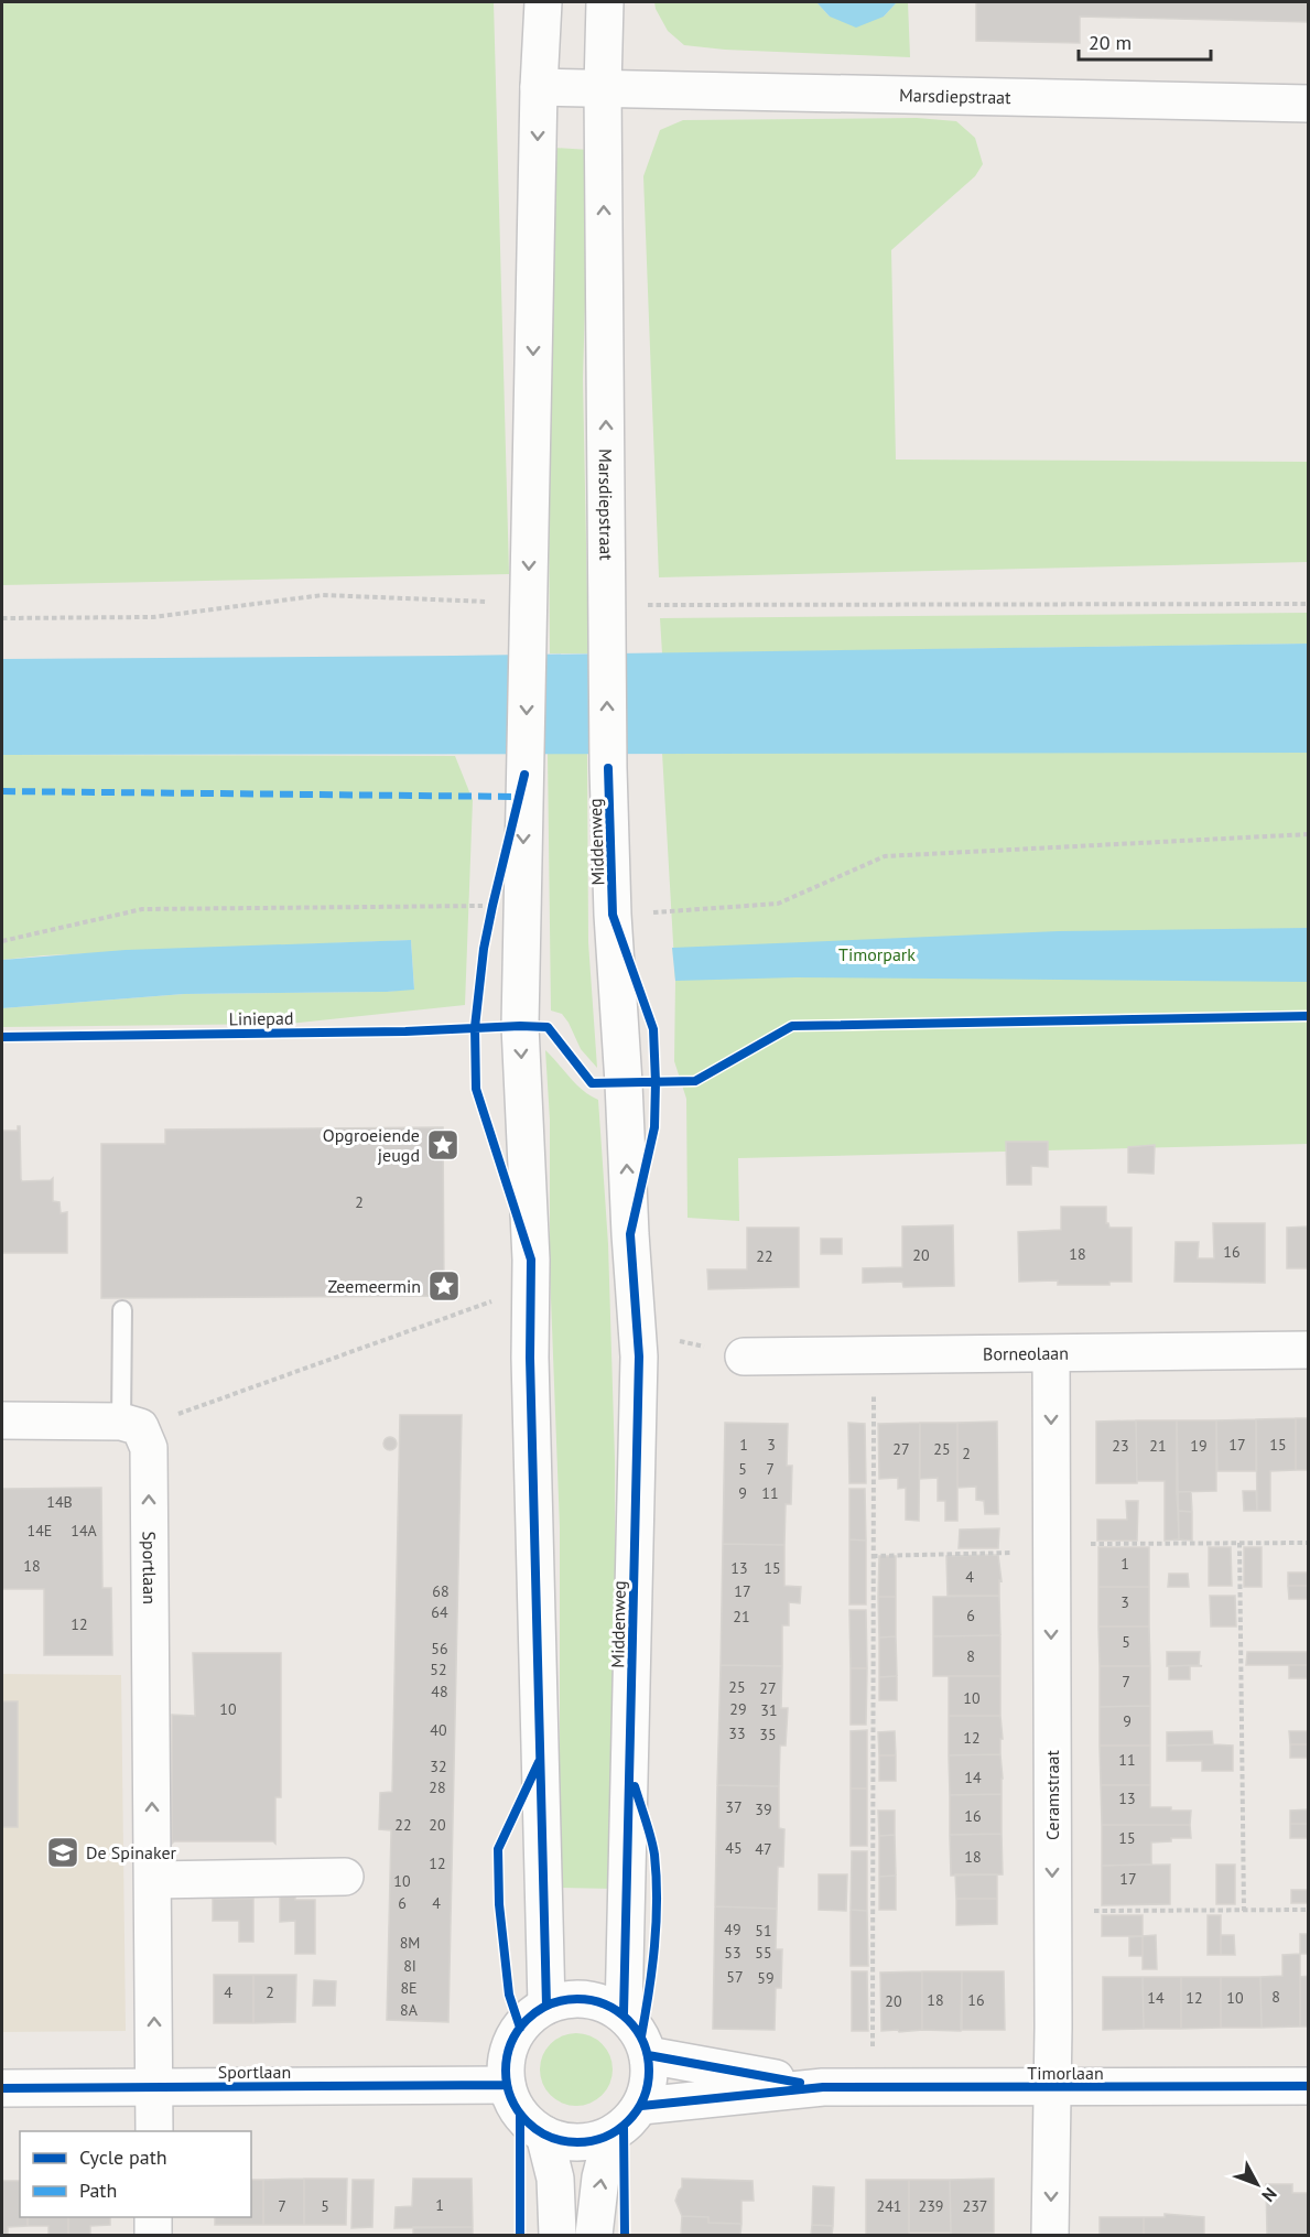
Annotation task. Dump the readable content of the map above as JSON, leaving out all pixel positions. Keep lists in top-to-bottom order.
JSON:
{
  "streets": {
    "main road": [
      "Marsdiepstraat",
      "Middenweg",
      "Borneolaan",
      "Sportlaan",
      "Ceramstraat",
      "Timorlaan"
    ],
    "cycle path": ["Liniepad"]
  },
  "crossings": [
    ["Marsdiepstraat", "Middenweg"],
    ["Middenweg", "Sportlaan"],
    ["Middenweg", "Timorlaan"],
    ["Borneolaan", "Ceramstraat"],
    ["Sportlaan", "Timorlaan"],
    ["Ceramstraat", "Timorlaan"]
  ],
  "one_way": ["Sportlaan", "Ceramstraat"],
  "parks": ["Timorpark"],
  "places": {
    "place": ["Opgroeiende jeugd", "Zeemeermin"],
    "school or university": ["De Spinaker"]
  },
  "house_numbers": [
    "2",
    "16",
    "18",
    "20",
    "22",
    "1",
    "3",
    "17",
    "15",
    "23",
    "21",
    "19",
    "27",
    "25",
    "2",
    "5",
    "7",
    "9",
    "11",
    "14B",
    "14E",
    "14A",
    "1",
    "18",
    "13",
    "15",
    "4",
    "68",
    "17",
    "3",
    "64",
    "6",
    "21",
    "12",
    "5",
    "56",
    "8",
    "52",
    "7",
    "25",
    "27",
    "48",
    "10",
    "10",
    "29",
    "31",
    "9",
    "40",
    "33",
    "35",
    "12",
    "11",
    "32",
    "14",
    "28",
    "13",
    "37",
    "39",
    "16",
    "22",
    "20",
    "15",
    "45",
    "47",
    "18",
    "12",
    "17",
    "10",
    "6",
    "4",
    "49",
    "51",
    "8M",
    "53",
    "55",
    "8I",
    "57",
    "59",
    "8E",
    "4",
    "2",
    "8",
    "14",
    "12",
    "10",
    "18",
    "16",
    "20",
    "8A",
    "1",
    "7",
    "5",
    "241",
    "239",
    "237"
  ],
  "legend": ["Cycle path", "Path"],
  "scale_bar": "20 m",
  "north": "bottom right"
}
